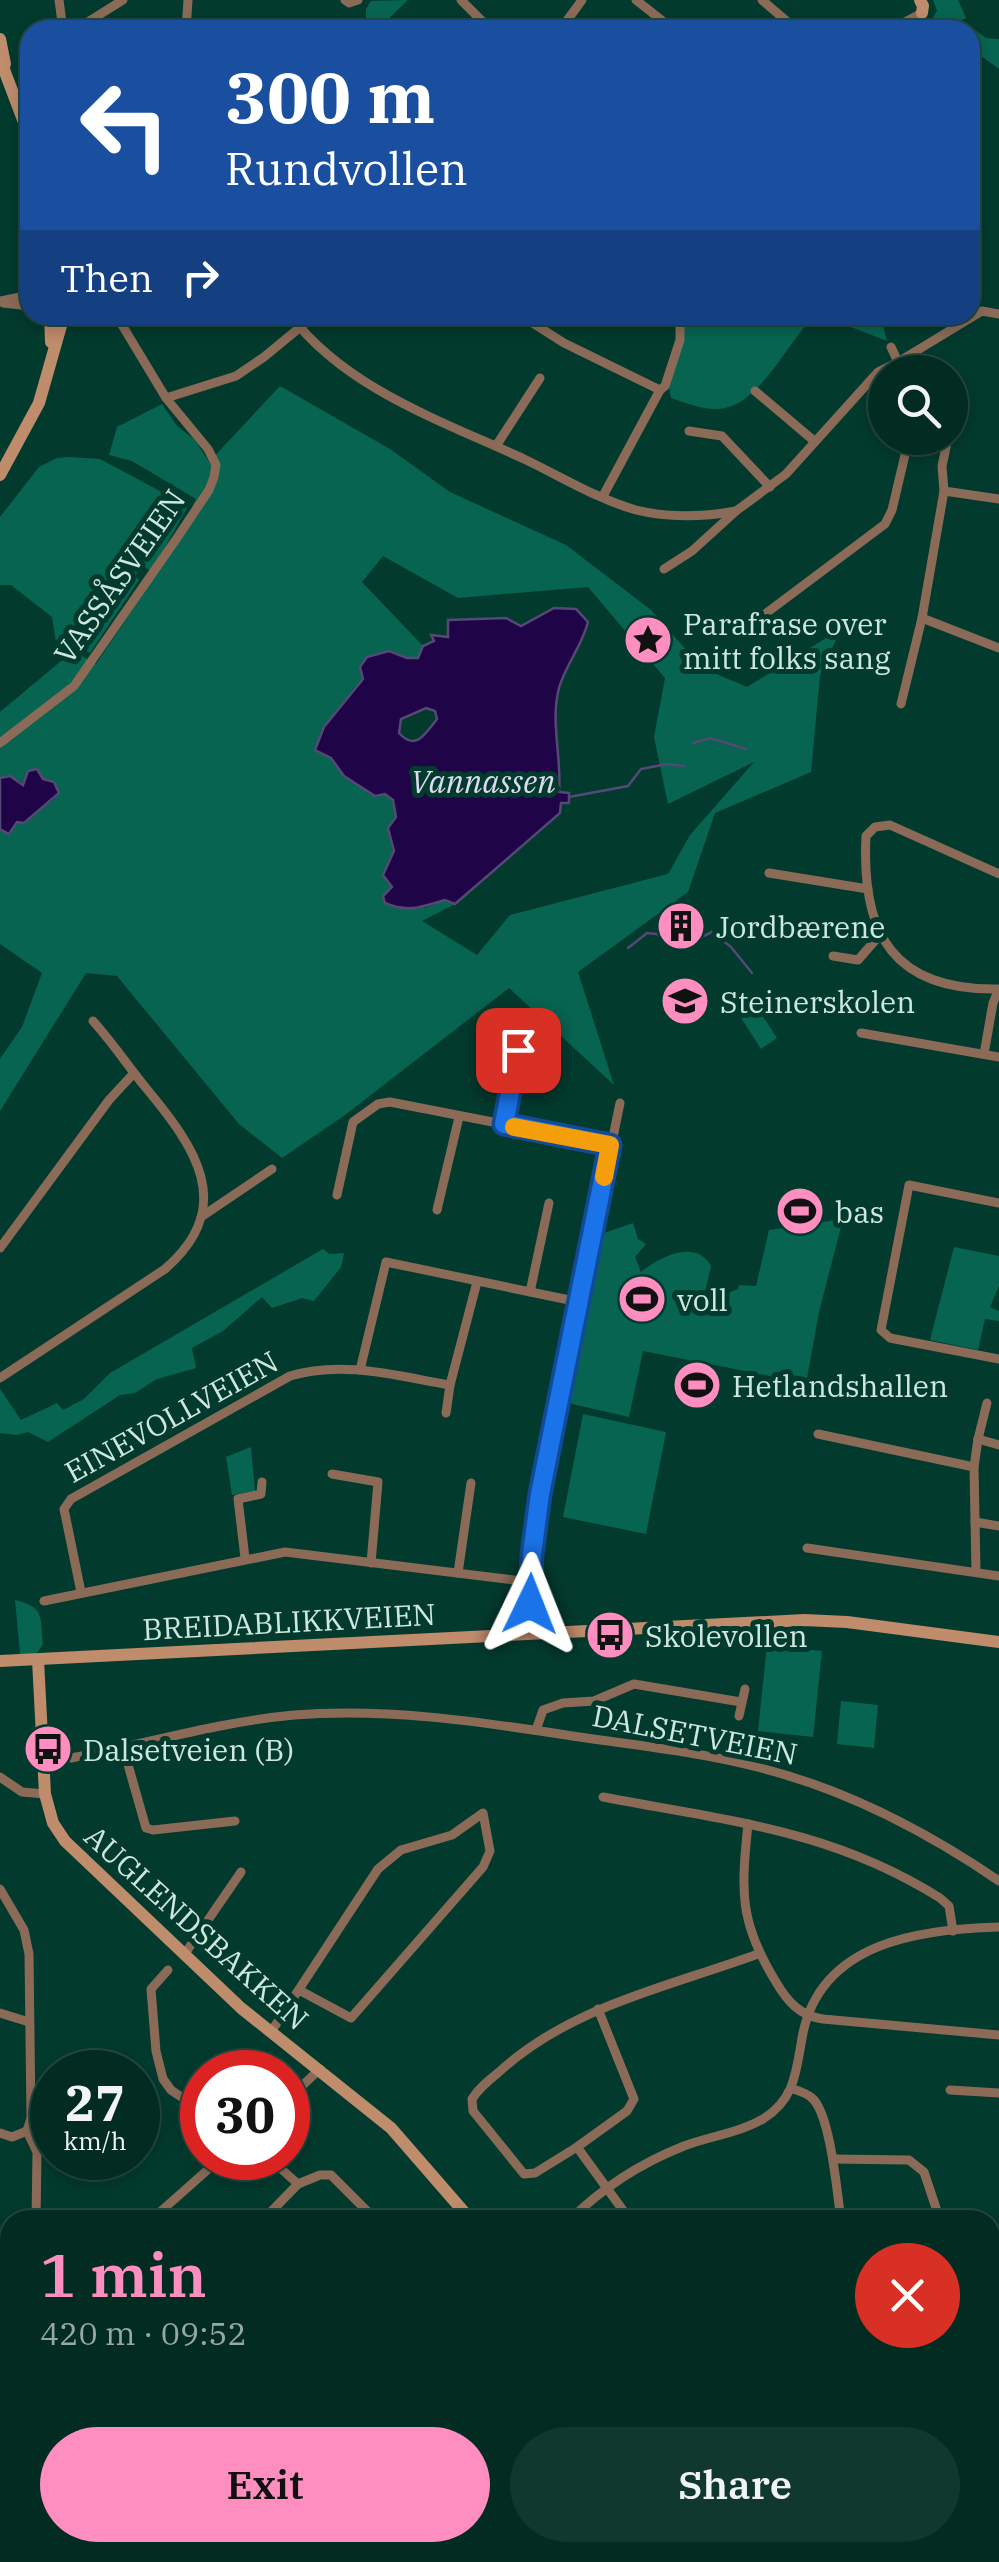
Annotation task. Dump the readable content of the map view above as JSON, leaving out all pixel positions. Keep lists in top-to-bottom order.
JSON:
{
  "streets": {
    "main road": ["BREIDABLIKKVEIEN", "AUGLENDSBAKKEN"],
    "street": ["VASSÅSVEIEN", "EINEVOLLVEIEN", "DALSETVEIEN"]
  },
  "crossings": [
    ["BREIDABLIKKVEIEN", "AUGLENDSBAKKEN"]
  ],
  "water": ["Vannassen"],
  "places": {
    "place": ["Parafrase over mitt folks sang"],
    "building": ["Jordbærene"],
    "school or university": ["Steinerskolen"],
    "sports": ["bas", "voll", "Hetlandshallen"],
    "bus stop": ["Skolevollen", "Dalsetveien (B)"]
  },
  "page": {
    "turn": ["300 m", "Rundvollen"],
    "then": "Then",
    "speed": "27 km/h",
    "limit": "30",
    "heading": ["1 min", "420 m · 09:52"],
    "buttons": ["Exit", "Share"]
  }
}
